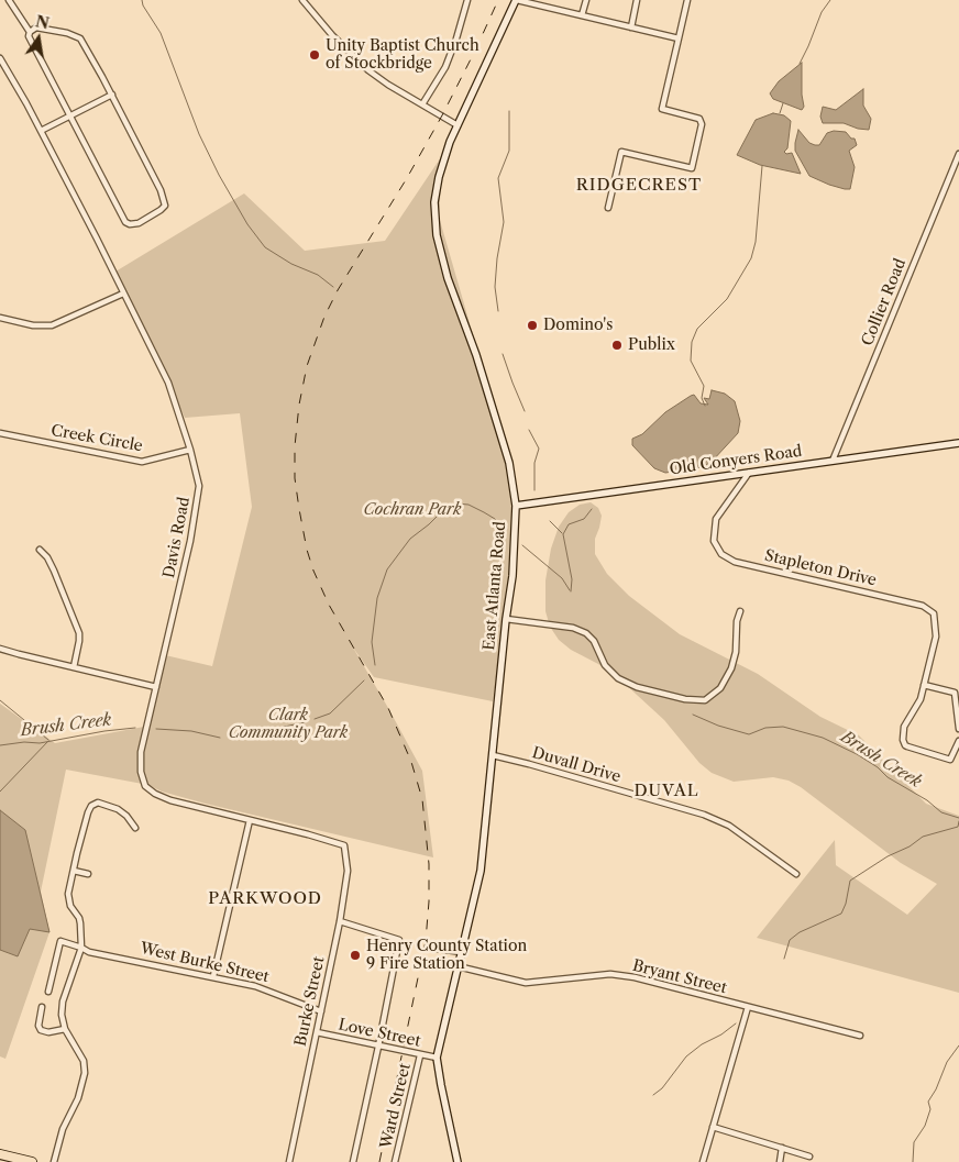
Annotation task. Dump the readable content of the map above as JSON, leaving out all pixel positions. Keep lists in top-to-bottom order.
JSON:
{
  "streets": {
    "street": [
      "Collier Road",
      "Creek Circle",
      "Old Conyers Road",
      "Davis Road",
      "Stapleton Drive",
      "East Atlanta Road",
      "Duvall Drive",
      "West Burke Street",
      "Bryant Street",
      "Burke Street",
      "Love Street",
      "Ward Street"
    ]
  },
  "crossings": [
    ["Collier Road", "Old Conyers Road"],
    ["Creek Circle", "Davis Road"],
    ["Old Conyers Road", "Stapleton Drive"],
    ["Old Conyers Road", "East Atlanta Road"],
    ["Davis Road", "Burke Street"],
    ["East Atlanta Road", "Duvall Drive"],
    ["East Atlanta Road", "Bryant Street"],
    ["East Atlanta Road", "Love Street"],
    ["West Burke Street", "Burke Street"],
    ["Burke Street", "Love Street"],
    ["Love Street", "Ward Street"]
  ],
  "districts": ["RIDGECREST", "DUVAL", "PARKWOOD"],
  "water": ["Brush Creek"],
  "parks": ["Cochran Park", "Clark Community Park"],
  "places": [
    "Unity Baptist Church of Stockbridge",
    "Domino's",
    "Publix",
    "Henry County Station 9 Fire Station"
  ],
  "north": "top"
}
